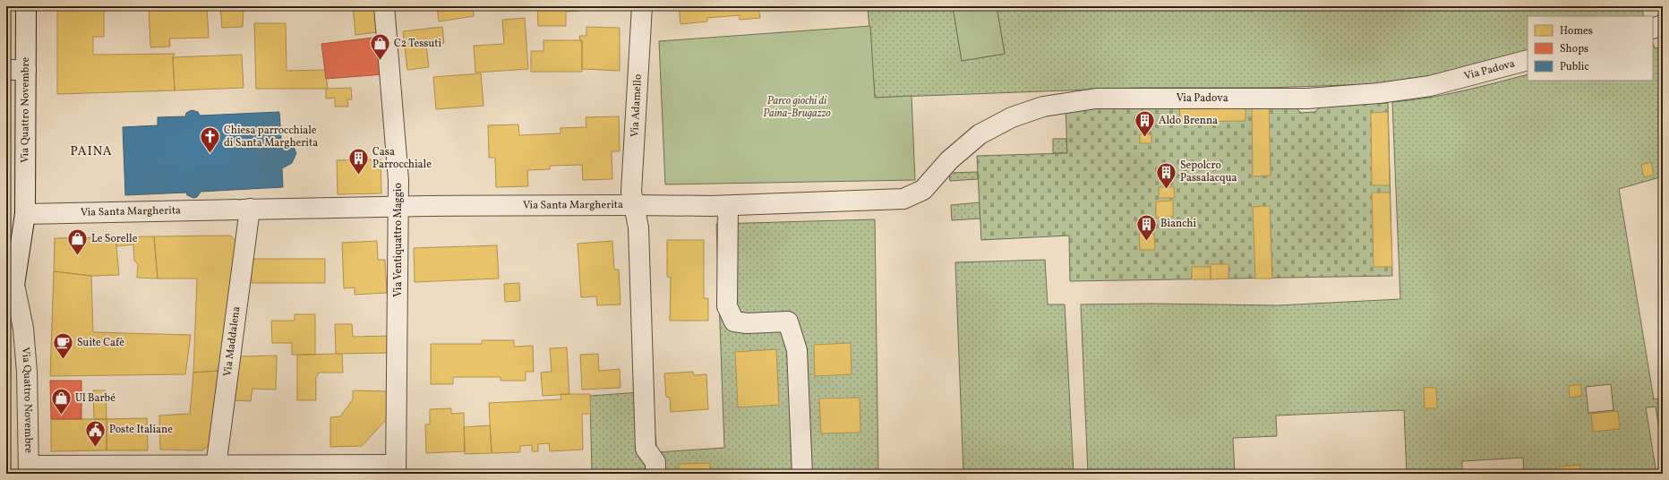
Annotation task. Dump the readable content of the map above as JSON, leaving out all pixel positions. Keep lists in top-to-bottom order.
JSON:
{
  "streets": {
    "street": [
      "Via Padova",
      "Via Adamello",
      "Via Quattro Novembre",
      "Via Santa Margherita",
      "Via Ventiquattro Maggio",
      "Via Maddalena"
    ]
  },
  "crossings": [
    ["Via Padova", "Via Santa Margherita"],
    ["Via Adamello", "Via Santa Margherita"],
    ["Via Quattro Novembre", "Via Santa Margherita"],
    ["Via Santa Margherita", "Via Ventiquattro Maggio"],
    ["Via Santa Margherita", "Via Maddalena"]
  ],
  "districts": ["PAINA"],
  "parks": ["Parco giochi di Paina-Brugazzo"],
  "places": {
    "shop": ["C2 Tessuti", "Le Sorelle", "Ul Barbé"],
    "building": [
      "Aldo Brenna",
      "Casa Parrocchiale",
      "Sepolcro Passalacqua",
      "Bianchi"
    ],
    "church": ["Chiesa parrocchiale di Santa Margherita"],
    "cafe": ["Suite Cafè"],
    "public building": ["Poste Italiane"]
  },
  "legend": ["Homes", "Shops", "Public"]
}
